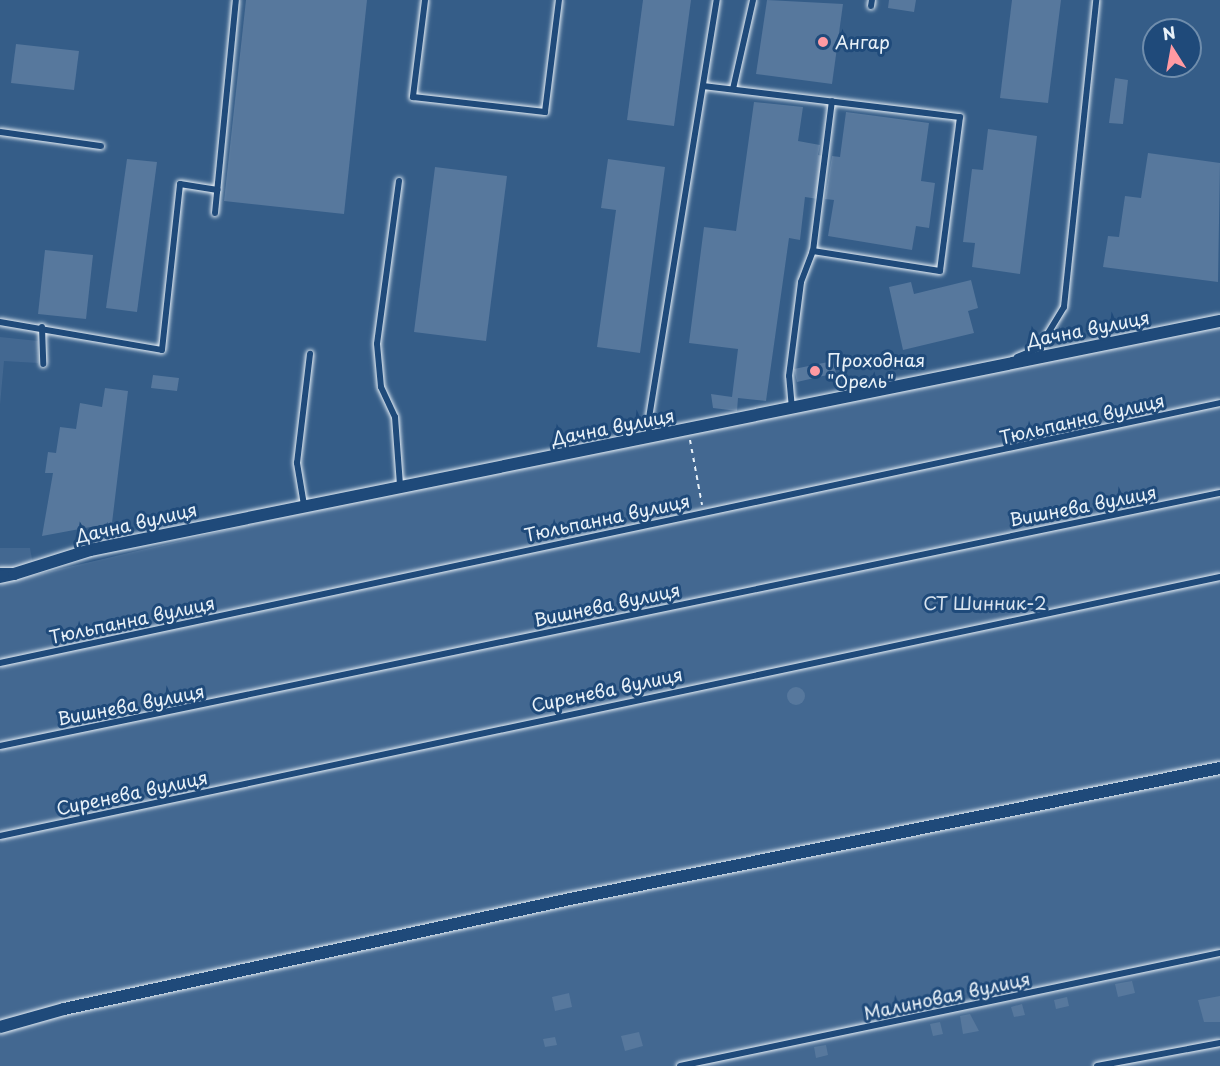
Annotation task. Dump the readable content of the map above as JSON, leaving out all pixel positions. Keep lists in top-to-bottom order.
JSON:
{
  "streets": {
    "street": ["Дачна вулиця"],
    "lane": [
      "Тюльпанна вулиця",
      "Вишнева вулиця",
      "Сиренева вулиця",
      "Малиновая вулиця"
    ]
  },
  "parks": ["СТ Шинник-2"],
  "places": ["Ангар", "Проходная \"Орель\""],
  "north": "top"
}
